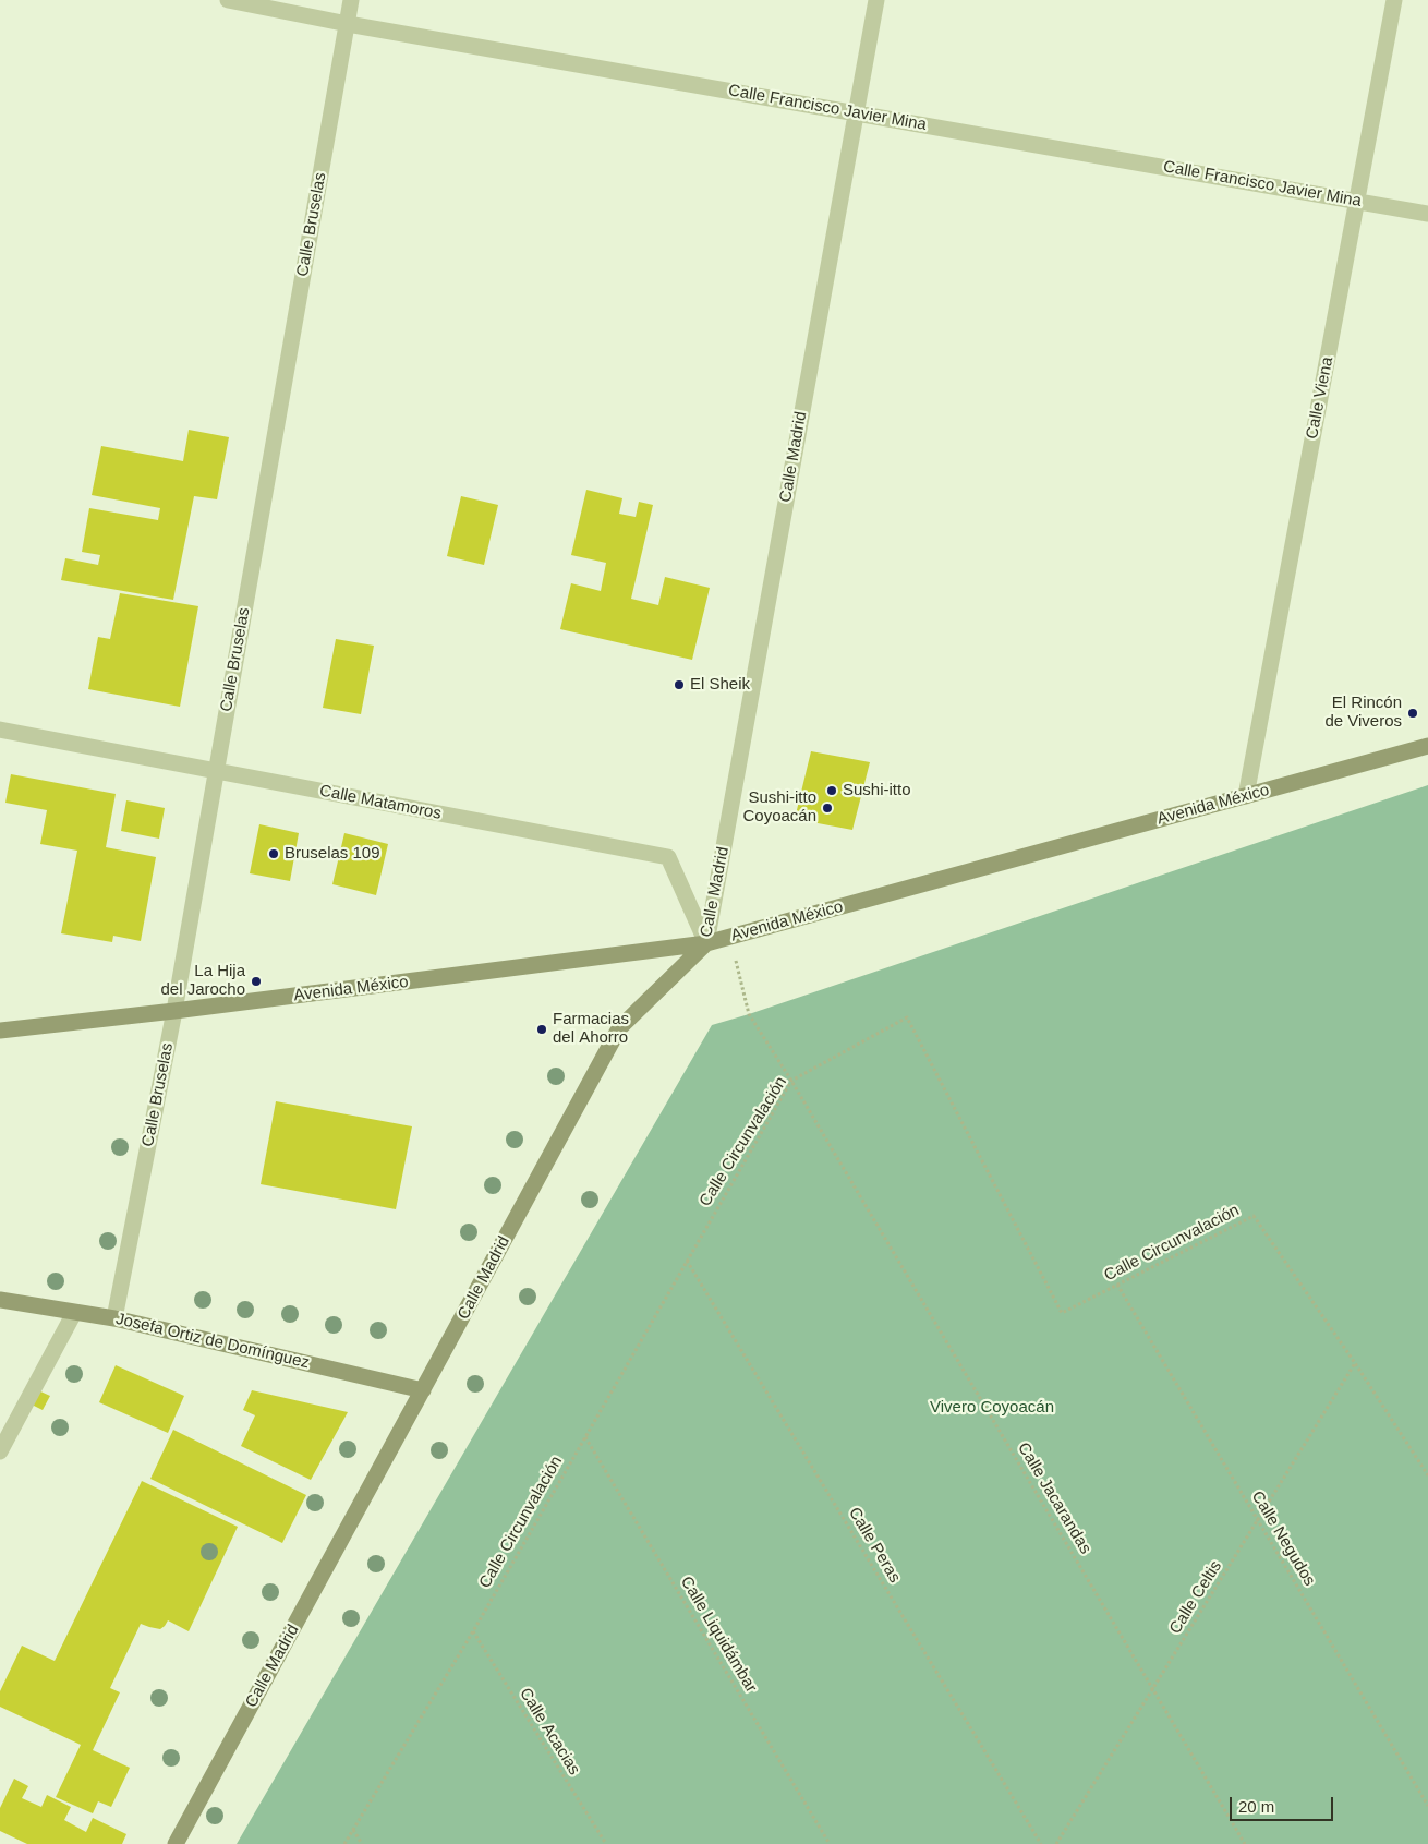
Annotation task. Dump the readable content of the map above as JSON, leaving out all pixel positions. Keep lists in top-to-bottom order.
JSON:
{
  "streets": {
    "street": [
      "Calle Francisco Javier Mina",
      "Calle Bruselas",
      "Calle Viena",
      "Calle Madrid",
      "Calle Matamoros",
      "Avenida México",
      "Josefa Ortiz de Domínguez"
    ],
    "path": [
      "Calle Circunvalación",
      "Calle Jacarandas",
      "Calle Negudos",
      "Calle Peras",
      "Calle Celtis",
      "Calle Liquidámbar",
      "Calle Acacias"
    ]
  },
  "crossings": [
    ["Calle Francisco Javier Mina", "Calle Bruselas"],
    ["Calle Francisco Javier Mina", "Calle Viena"],
    ["Calle Francisco Javier Mina", "Calle Madrid"],
    ["Calle Bruselas", "Calle Matamoros"],
    ["Calle Bruselas", "Avenida México"],
    ["Calle Bruselas", "Josefa Ortiz de Domínguez"],
    ["Calle Viena", "Avenida México"],
    ["Calle Madrid", "Calle Matamoros"],
    ["Calle Madrid", "Avenida México"],
    ["Calle Madrid", "Josefa Ortiz de Domínguez"],
    ["Calle Matamoros", "Avenida México"],
    ["Avenida México", "Calle Jacarandas"],
    ["Calle Circunvalación", "Calle Jacarandas"],
    ["Calle Circunvalación", "Calle Negudos"],
    ["Calle Circunvalación", "Calle Peras"],
    ["Calle Circunvalación", "Calle Celtis"],
    ["Calle Circunvalación", "Calle Liquidámbar"],
    ["Calle Circunvalación", "Calle Acacias"],
    ["Calle Jacarandas", "Calle Celtis"],
    ["Calle Negudos", "Calle Celtis"]
  ],
  "parks": ["Vivero Coyoacán"],
  "places": [
    "El Sheik",
    "El Rincón de Viveros",
    "Sushi-itto",
    "Sushi-itto Coyoacán",
    "Bruselas 109",
    "La Hija del Jarocho",
    "Farmacias del Ahorro"
  ],
  "scale_bar": "20 m"
}
